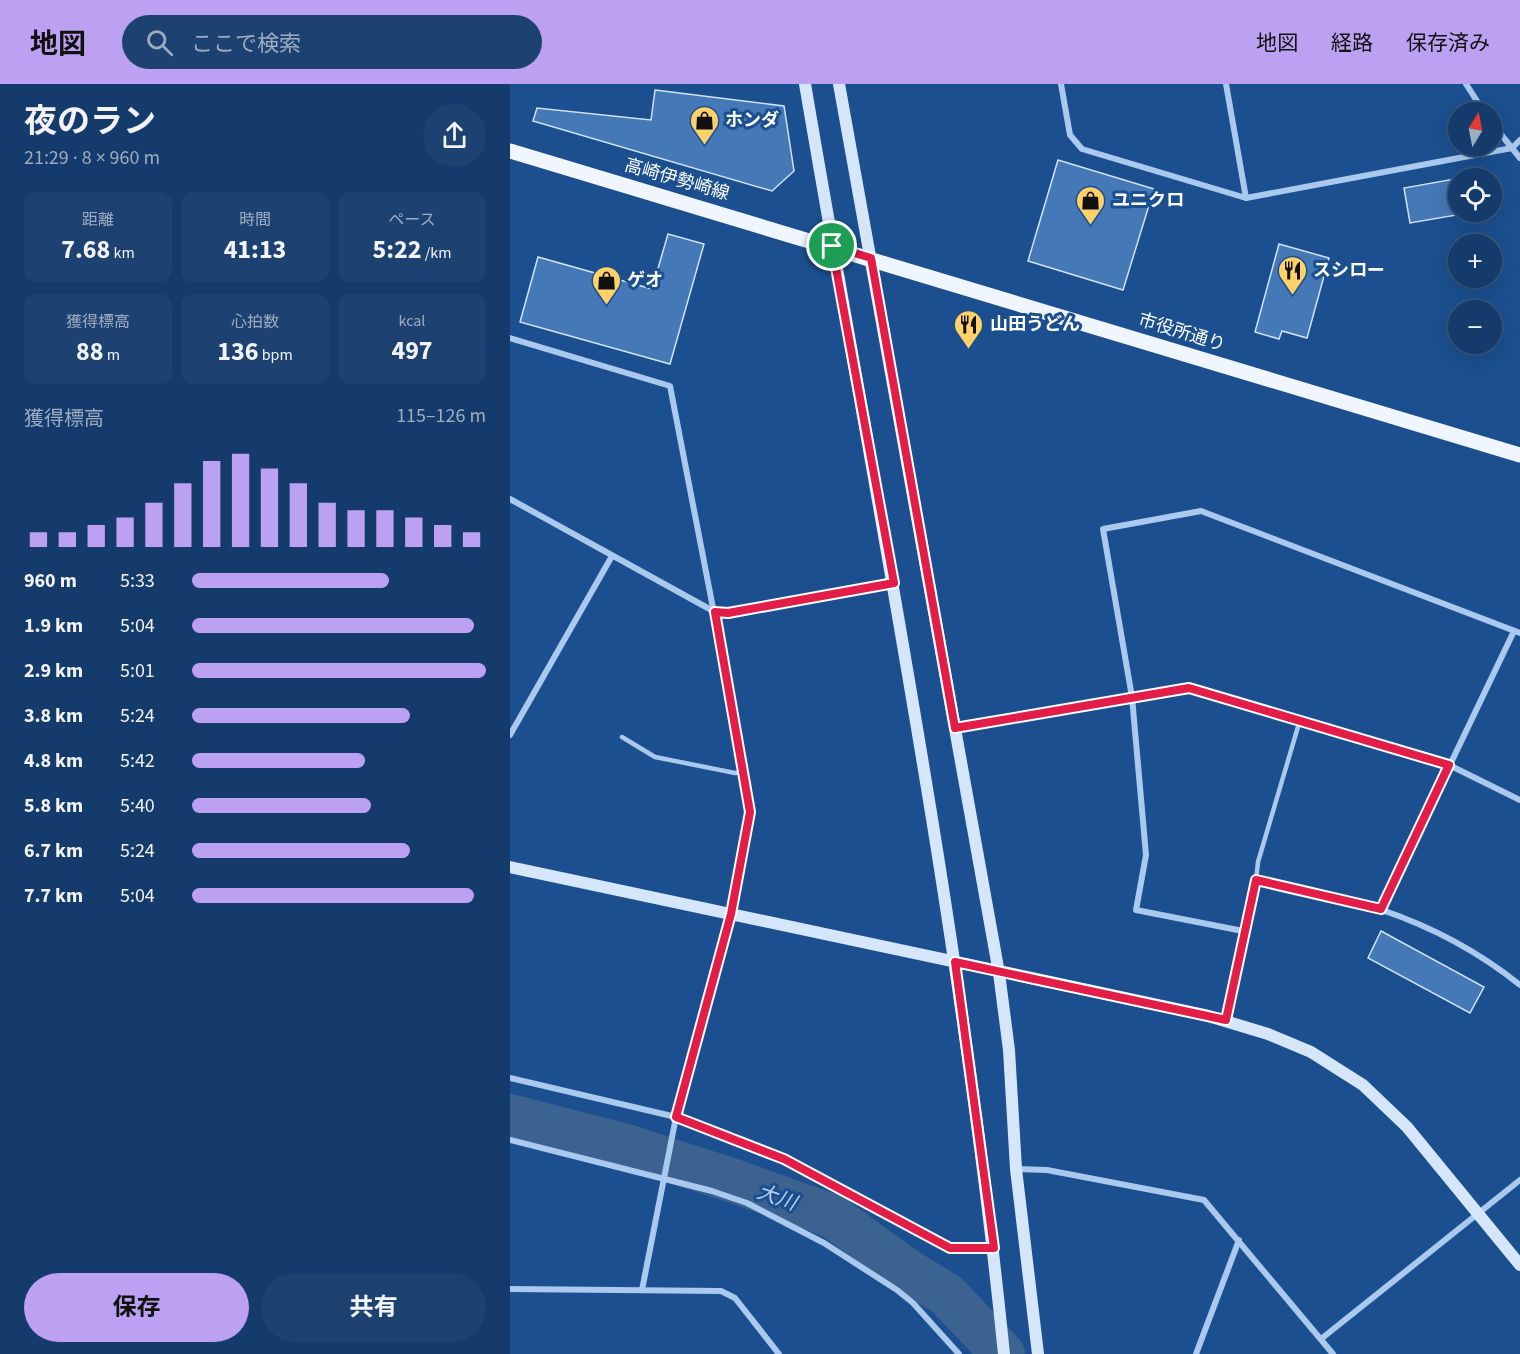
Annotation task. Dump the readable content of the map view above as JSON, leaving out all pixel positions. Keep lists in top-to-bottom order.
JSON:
{
  "streets": {
    "main road": ["高崎伊勢崎線", "市役所通り"]
  },
  "crossings": [
    ["高崎伊勢崎線", "市役所通り"]
  ],
  "water": ["大川"],
  "places": {
    "shop": ["ホンダ", "ユニクロ", "ゲオ"],
    "restaurant": ["スシロー", "山田うどん"]
  },
  "north": "top",
  "page": {
    "header": "地図",
    "search": "ここで検索",
    "nav": ["地図", "経路", "保存済み"],
    "heading": ["夜のラン", "21:29 · 8 × 960 m"],
    "map_buttons": ["+", "−"],
    "stats": [
      ["距離", "7.68 km"],
      ["時間", "41:13"],
      ["ペース", "5:22 /km"],
      ["獲得標高", "88 m"],
      ["心拍数", "136 bpm"],
      ["kcal", "497"]
    ],
    "chart": ["獲得標高", "115–126 m"],
    "list": [
      {
        "name": "960 m",
        "note": "5:33"
      },
      {
        "name": "1.9 km",
        "note": "5:04"
      },
      {
        "name": "2.9 km",
        "note": "5:01"
      },
      {
        "name": "3.8 km",
        "note": "5:24"
      },
      {
        "name": "4.8 km",
        "note": "5:42"
      },
      {
        "name": "5.8 km",
        "note": "5:40"
      },
      {
        "name": "6.7 km",
        "note": "5:24"
      },
      {
        "name": "7.7 km",
        "note": "5:04"
      }
    ],
    "buttons": ["保存", "共有"]
  }
}
